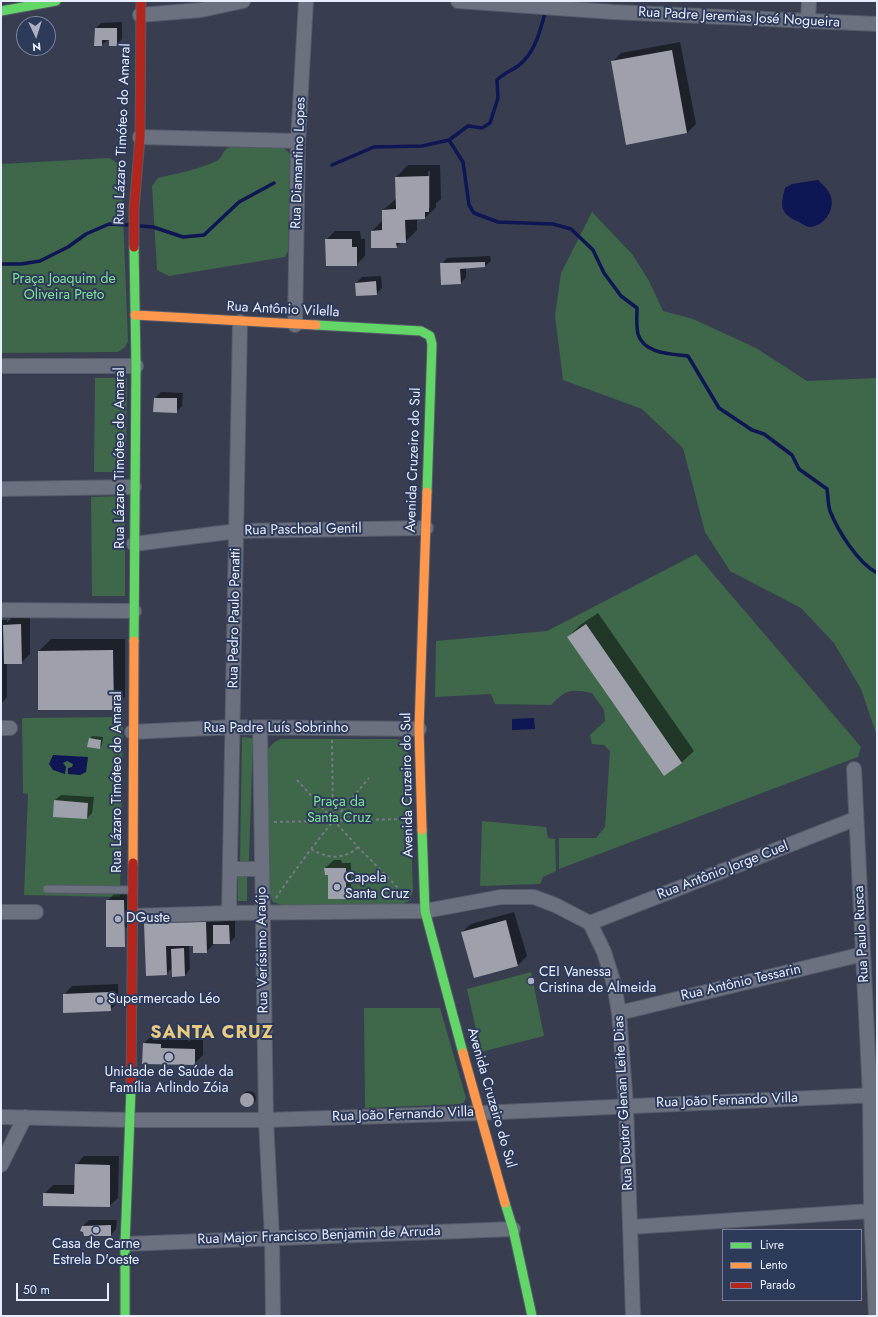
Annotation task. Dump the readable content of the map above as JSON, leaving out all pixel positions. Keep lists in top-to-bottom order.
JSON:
{
  "streets": {
    "main road": ["Rua Lázaro Timóteo do Amaral", "Rua Antônio Vilella", "Avenida Cruzeiro do Sul"],
    "street": [
      "Rua Padre Jeremias José Nogueira",
      "Rua Diamantino Lopes",
      "Rua Paschoal Gentil",
      "Rua Pedro Paulo Penatti",
      "Rua Padre Luís Sobrinho",
      "Rua Antônio Jorge Cuel",
      "Rua Paulo Rusca",
      "Rua Veríssimo Araújo",
      "Rua Antônio Tessarin",
      "Rua João Fernando Villa",
      "Rua Doutor Glenan Leite Dias",
      "Rua Major Francisco Benjamin de Arruda"
    ]
  },
  "crossings": [
    ["Rua Lázaro Timóteo do Amaral", "Rua Antônio Vilella"],
    ["Rua Lázaro Timóteo do Amaral", "Rua Paschoal Gentil"],
    ["Rua Lázaro Timóteo do Amaral", "Rua Padre Luís Sobrinho"],
    ["Rua Lázaro Timóteo do Amaral", "Rua João Fernando Villa"],
    ["Rua Lázaro Timóteo do Amaral", "Rua Major Francisco Benjamin de Arruda"],
    ["Rua Diamantino Lopes", "Rua Antônio Vilella"],
    ["Rua Antônio Vilella", "Avenida Cruzeiro do Sul"],
    ["Rua Antônio Vilella", "Rua Pedro Paulo Penatti"],
    ["Avenida Cruzeiro do Sul", "Rua Paschoal Gentil"],
    ["Avenida Cruzeiro do Sul", "Rua Padre Luís Sobrinho"],
    ["Avenida Cruzeiro do Sul", "Rua João Fernando Villa"],
    ["Avenida Cruzeiro do Sul", "Rua Major Francisco Benjamin de Arruda"],
    ["Rua Paschoal Gentil", "Rua Pedro Paulo Penatti"],
    ["Rua Pedro Paulo Penatti", "Rua Padre Luís Sobrinho"],
    ["Rua Padre Luís Sobrinho", "Rua Veríssimo Araújo"],
    ["Rua Antônio Jorge Cuel", "Rua Paulo Rusca"],
    ["Rua Antônio Jorge Cuel", "Rua Doutor Glenan Leite Dias"],
    ["Rua Paulo Rusca", "Rua Antônio Tessarin"],
    ["Rua Paulo Rusca", "Rua João Fernando Villa"],
    ["Rua Veríssimo Araújo", "Rua João Fernando Villa"],
    ["Rua Veríssimo Araújo", "Rua Major Francisco Benjamin de Arruda"],
    ["Rua Antônio Tessarin", "Rua Doutor Glenan Leite Dias"],
    ["Rua João Fernando Villa", "Rua Doutor Glenan Leite Dias"]
  ],
  "districts": ["SANTA CRUZ"],
  "parks": ["Praça Joaquim de Oliveira Preto", "Praça da Santa Cruz"],
  "places": [
    "Capela Santa Cruz",
    "DGuste",
    "CEI Vanessa Cristina de Almeida",
    "Supermercado Léo",
    "Unidade de Saúde da Família Arlindo Zóia",
    "Casa de Carne Estrela D'oeste"
  ],
  "legend": ["Livre", "Lento", "Parado"],
  "scale_bar": "50 m",
  "north": "bottom"
}
